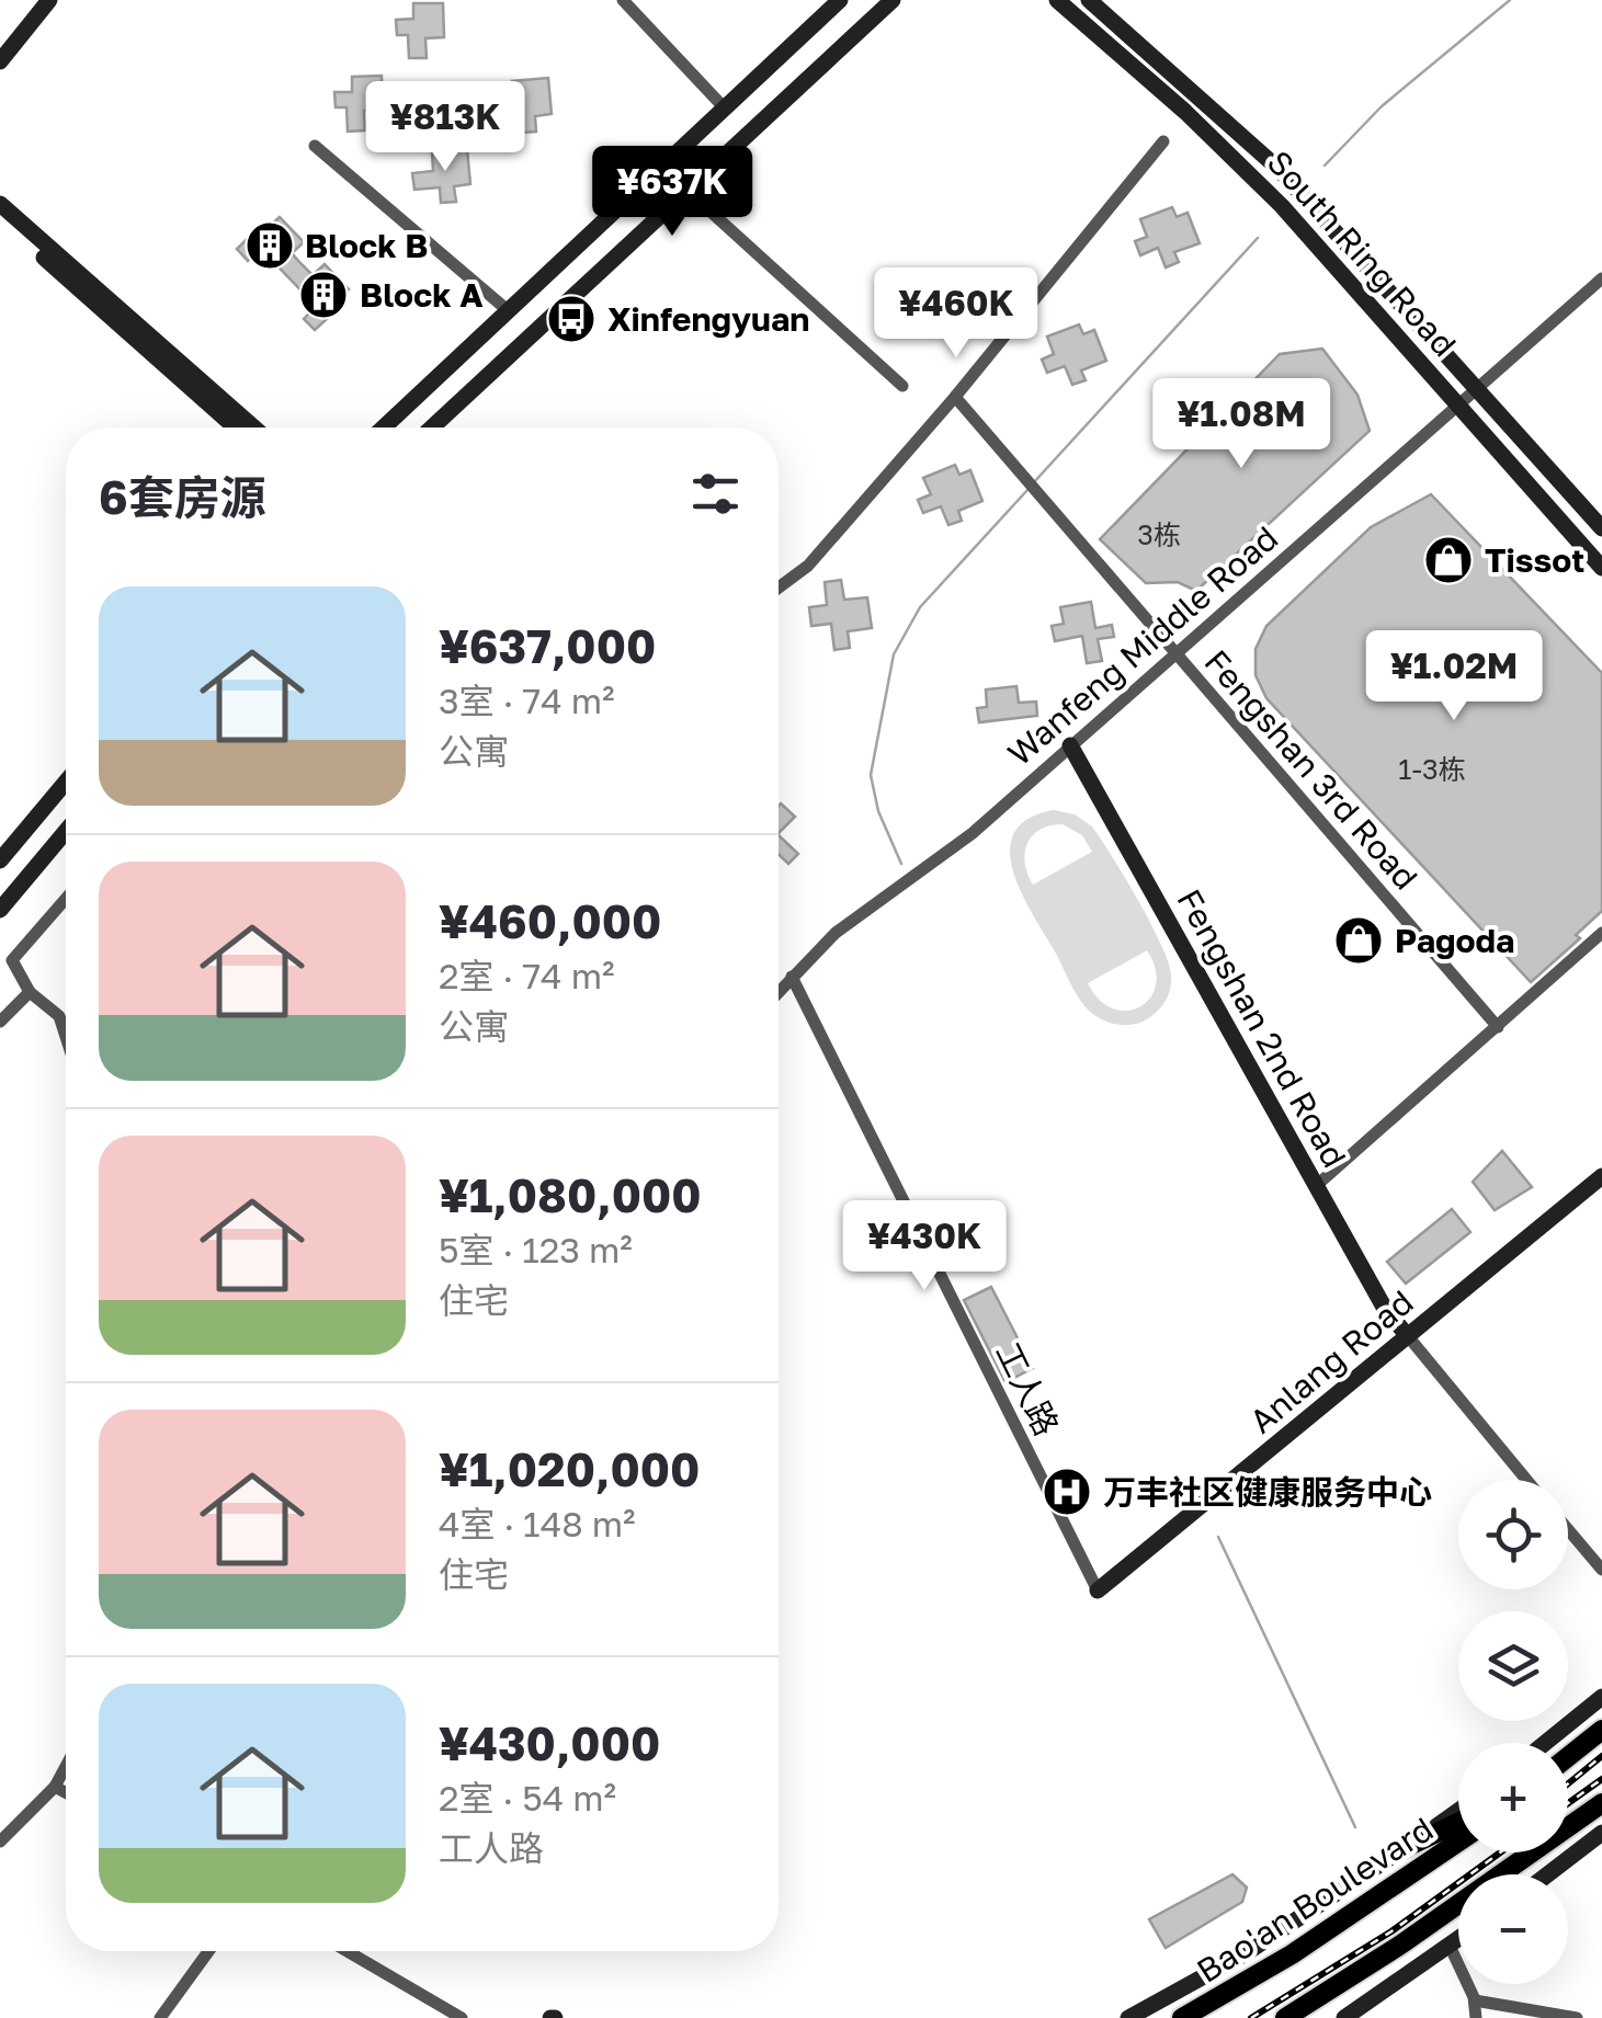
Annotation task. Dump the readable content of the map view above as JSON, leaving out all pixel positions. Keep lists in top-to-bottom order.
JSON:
{
  "streets": {
    "main road": ["Bao'an Boulevard"],
    "street": [
      "South Ring Road",
      "Wanfeng Middle Road",
      "Fengshan 3rd Road",
      "Fengshan 2nd Road",
      "Anlang Road",
      "工人路"
    ]
  },
  "crossings": [
    ["South Ring Road", "Wanfeng Middle Road"],
    ["Wanfeng Middle Road", "Fengshan 3rd Road"],
    ["Wanfeng Middle Road", "Fengshan 2nd Road"],
    ["Wanfeng Middle Road", "工人路"],
    ["Fengshan 2nd Road", "Anlang Road"],
    ["Anlang Road", "工人路"]
  ],
  "places": {
    "building": ["Block B", "Block A"],
    "bus stop": ["Xinfengyuan"],
    "shop": ["Tissot", "Pagoda"],
    "hospital": ["万丰社区健康服务中心"]
  },
  "house_numbers": ["3栋", "1-3栋"],
  "page": {
    "price": [
      "¥813K",
      "¥637K",
      "¥460K",
      "¥1.08M",
      "¥1.02M",
      "¥430K"
    ],
    "heading": "6套房源",
    "list": [
      {
        "name": "¥637,000",
        "note": "3室 · 74 m² · 公寓"
      },
      {
        "name": "¥460,000",
        "note": "2室 · 74 m² · 公寓"
      },
      {
        "name": "¥1,080,000",
        "note": "5室 · 123 m² · 住宅"
      },
      {
        "name": "¥1,020,000",
        "note": "4室 · 148 m² · 住宅"
      },
      {
        "name": "¥430,000",
        "note": "2室 · 54 m² · 工人路"
      }
    ],
    "map_buttons": ["+", "−"]
  }
}
